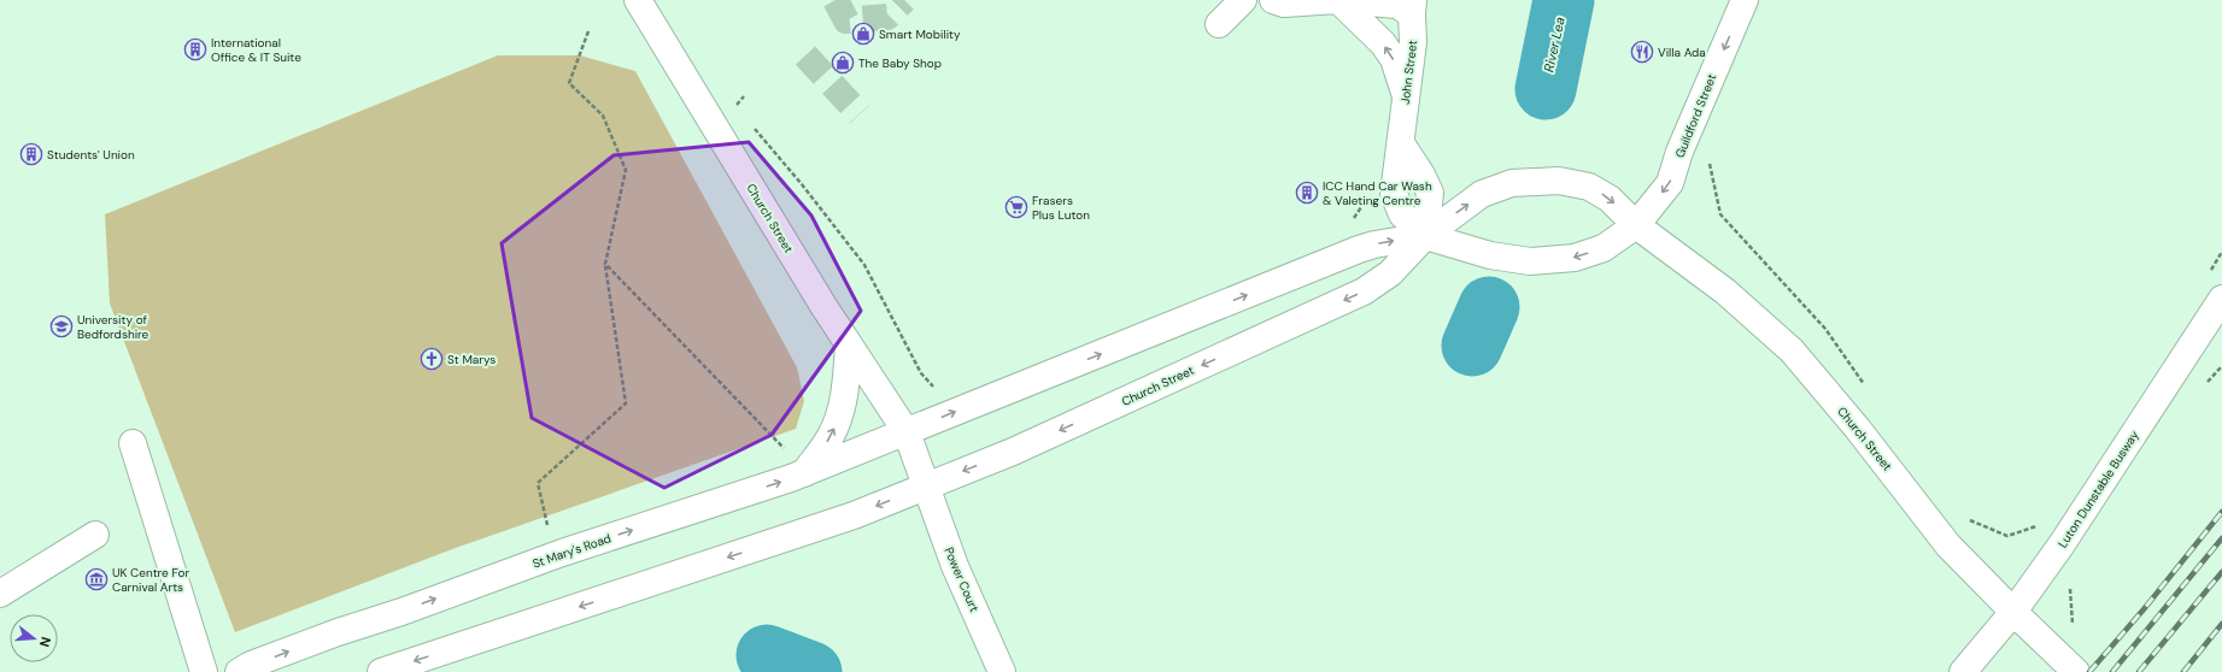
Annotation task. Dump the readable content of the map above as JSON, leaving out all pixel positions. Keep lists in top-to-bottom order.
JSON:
{
  "streets": {
    "street": [
      "John Street",
      "Guildford Street",
      "Church Street",
      "Luton Dunstable Busway",
      "St Mary's Road",
      "Power Court"
    ]
  },
  "crossings": [
    ["John Street", "Church Street"],
    ["Guildford Street", "Church Street"],
    ["Church Street", "Luton Dunstable Busway"],
    ["Church Street", "St Mary's Road"],
    ["Church Street", "Power Court"]
  ],
  "one_way": ["Guildford Street"],
  "water": ["River Lea"],
  "places": {
    "shop": ["Smart Mobility", "The Baby Shop"],
    "building": ["International Office & IT Suite", "Students' Union", "ICC Hand Car Wash & Valeting Centre"],
    "restaurant": ["Villa Ada"],
    "supermarket": ["Frasers Plus Luton"],
    "school or university": ["University of Bedfordshire"],
    "church": ["St Marys"],
    "museum": ["UK Centre For Carnival Arts"]
  },
  "north": "right"
}
